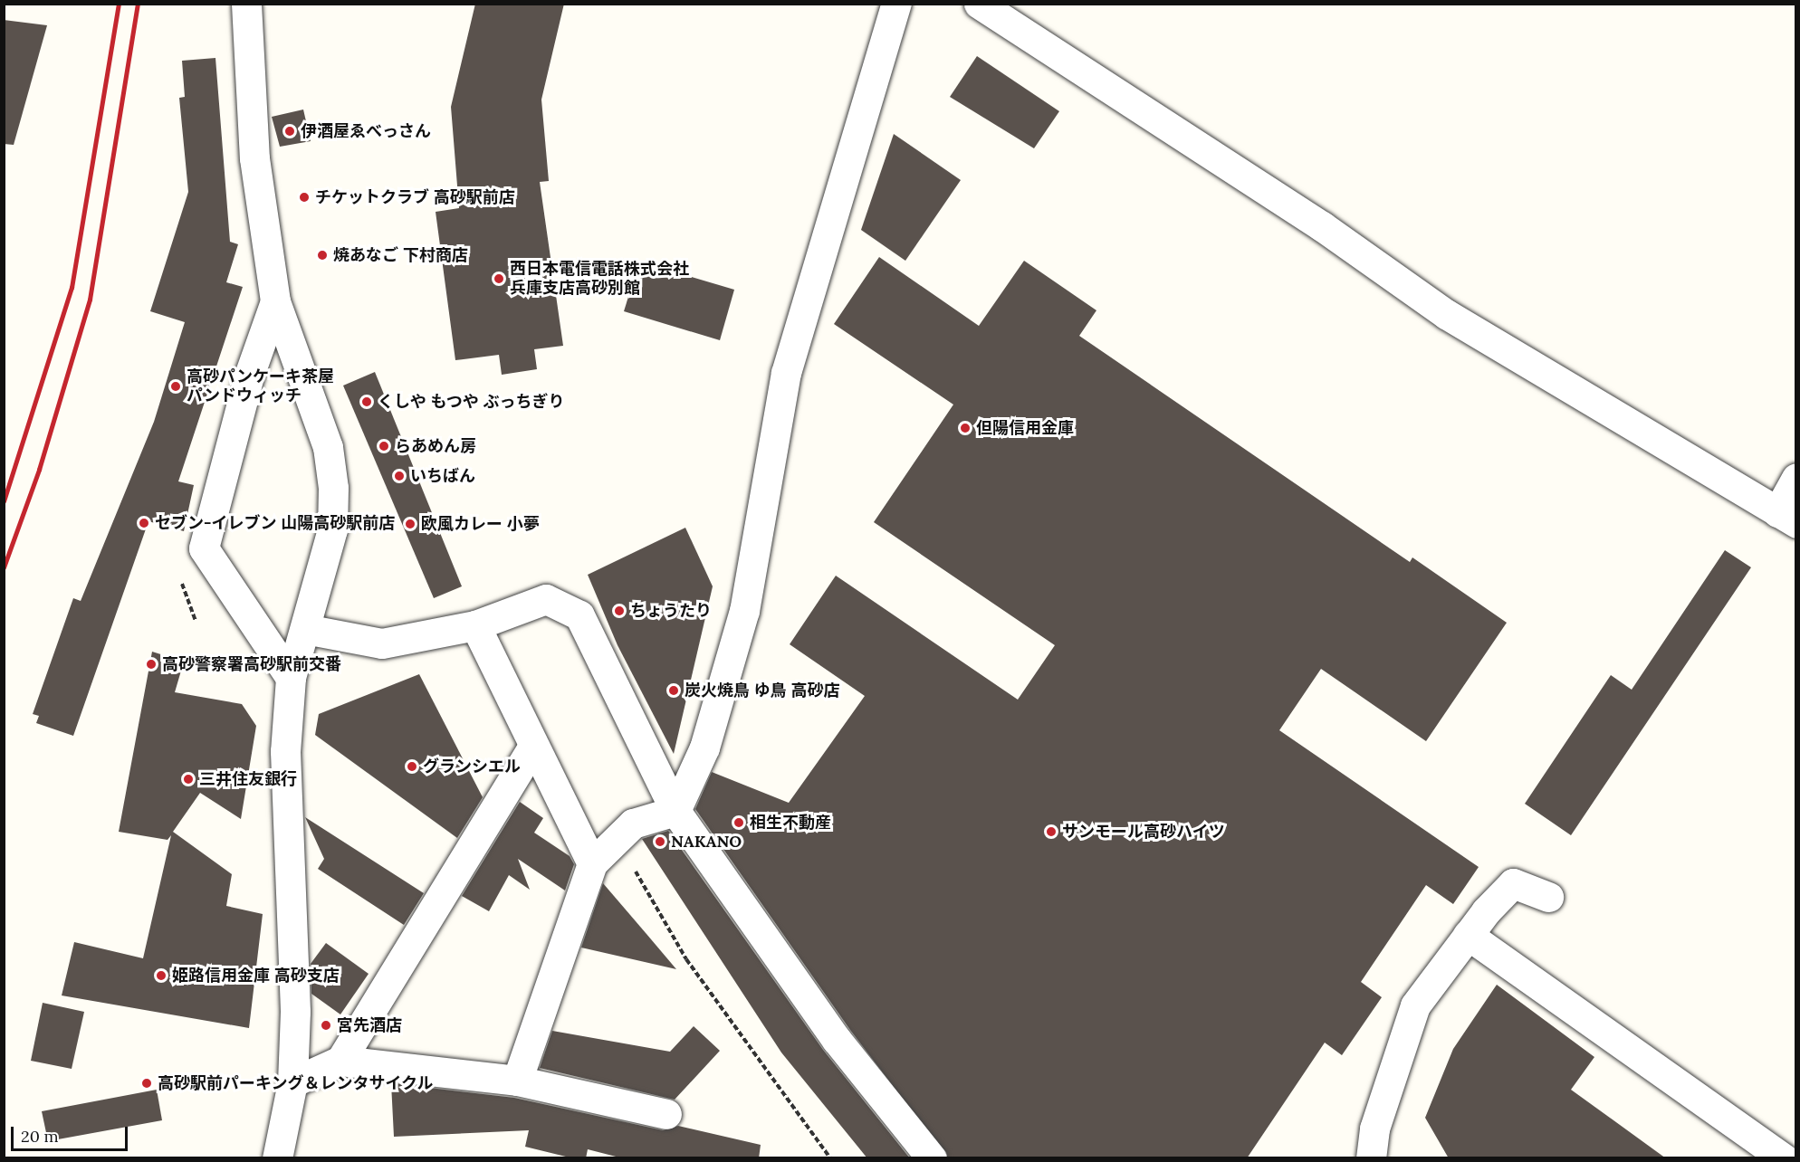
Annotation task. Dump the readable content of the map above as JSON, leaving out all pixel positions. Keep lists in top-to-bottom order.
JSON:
{
  "places": [
    "伊酒屋ゑべっさん",
    "チケットクラブ 高砂駅前店",
    "焼あなご 下村商店",
    "西日本電信電話株式会社 兵庫支店高砂別館",
    "高砂パンケーキ茶屋 パンドウィッチ",
    "くしや もつや ぶっちぎり",
    "但陽信用金庫",
    "らあめん房",
    "いちばん",
    "セブン-イレブン 山陽高砂駅前店",
    "欧風カレー 小夢",
    "ちょうたり",
    "高砂警察署高砂駅前交番",
    "炭火焼鳥 ゆ鳥 高砂店",
    "グランシエル",
    "三井住友銀行",
    "相生不動産",
    "サンモール高砂ハイツ",
    "NAKANO",
    "姫路信用金庫 高砂支店",
    "宮先酒店",
    "高砂駅前パーキング＆レンタサイクル"
  ],
  "scale_bar": "20 m"
}
